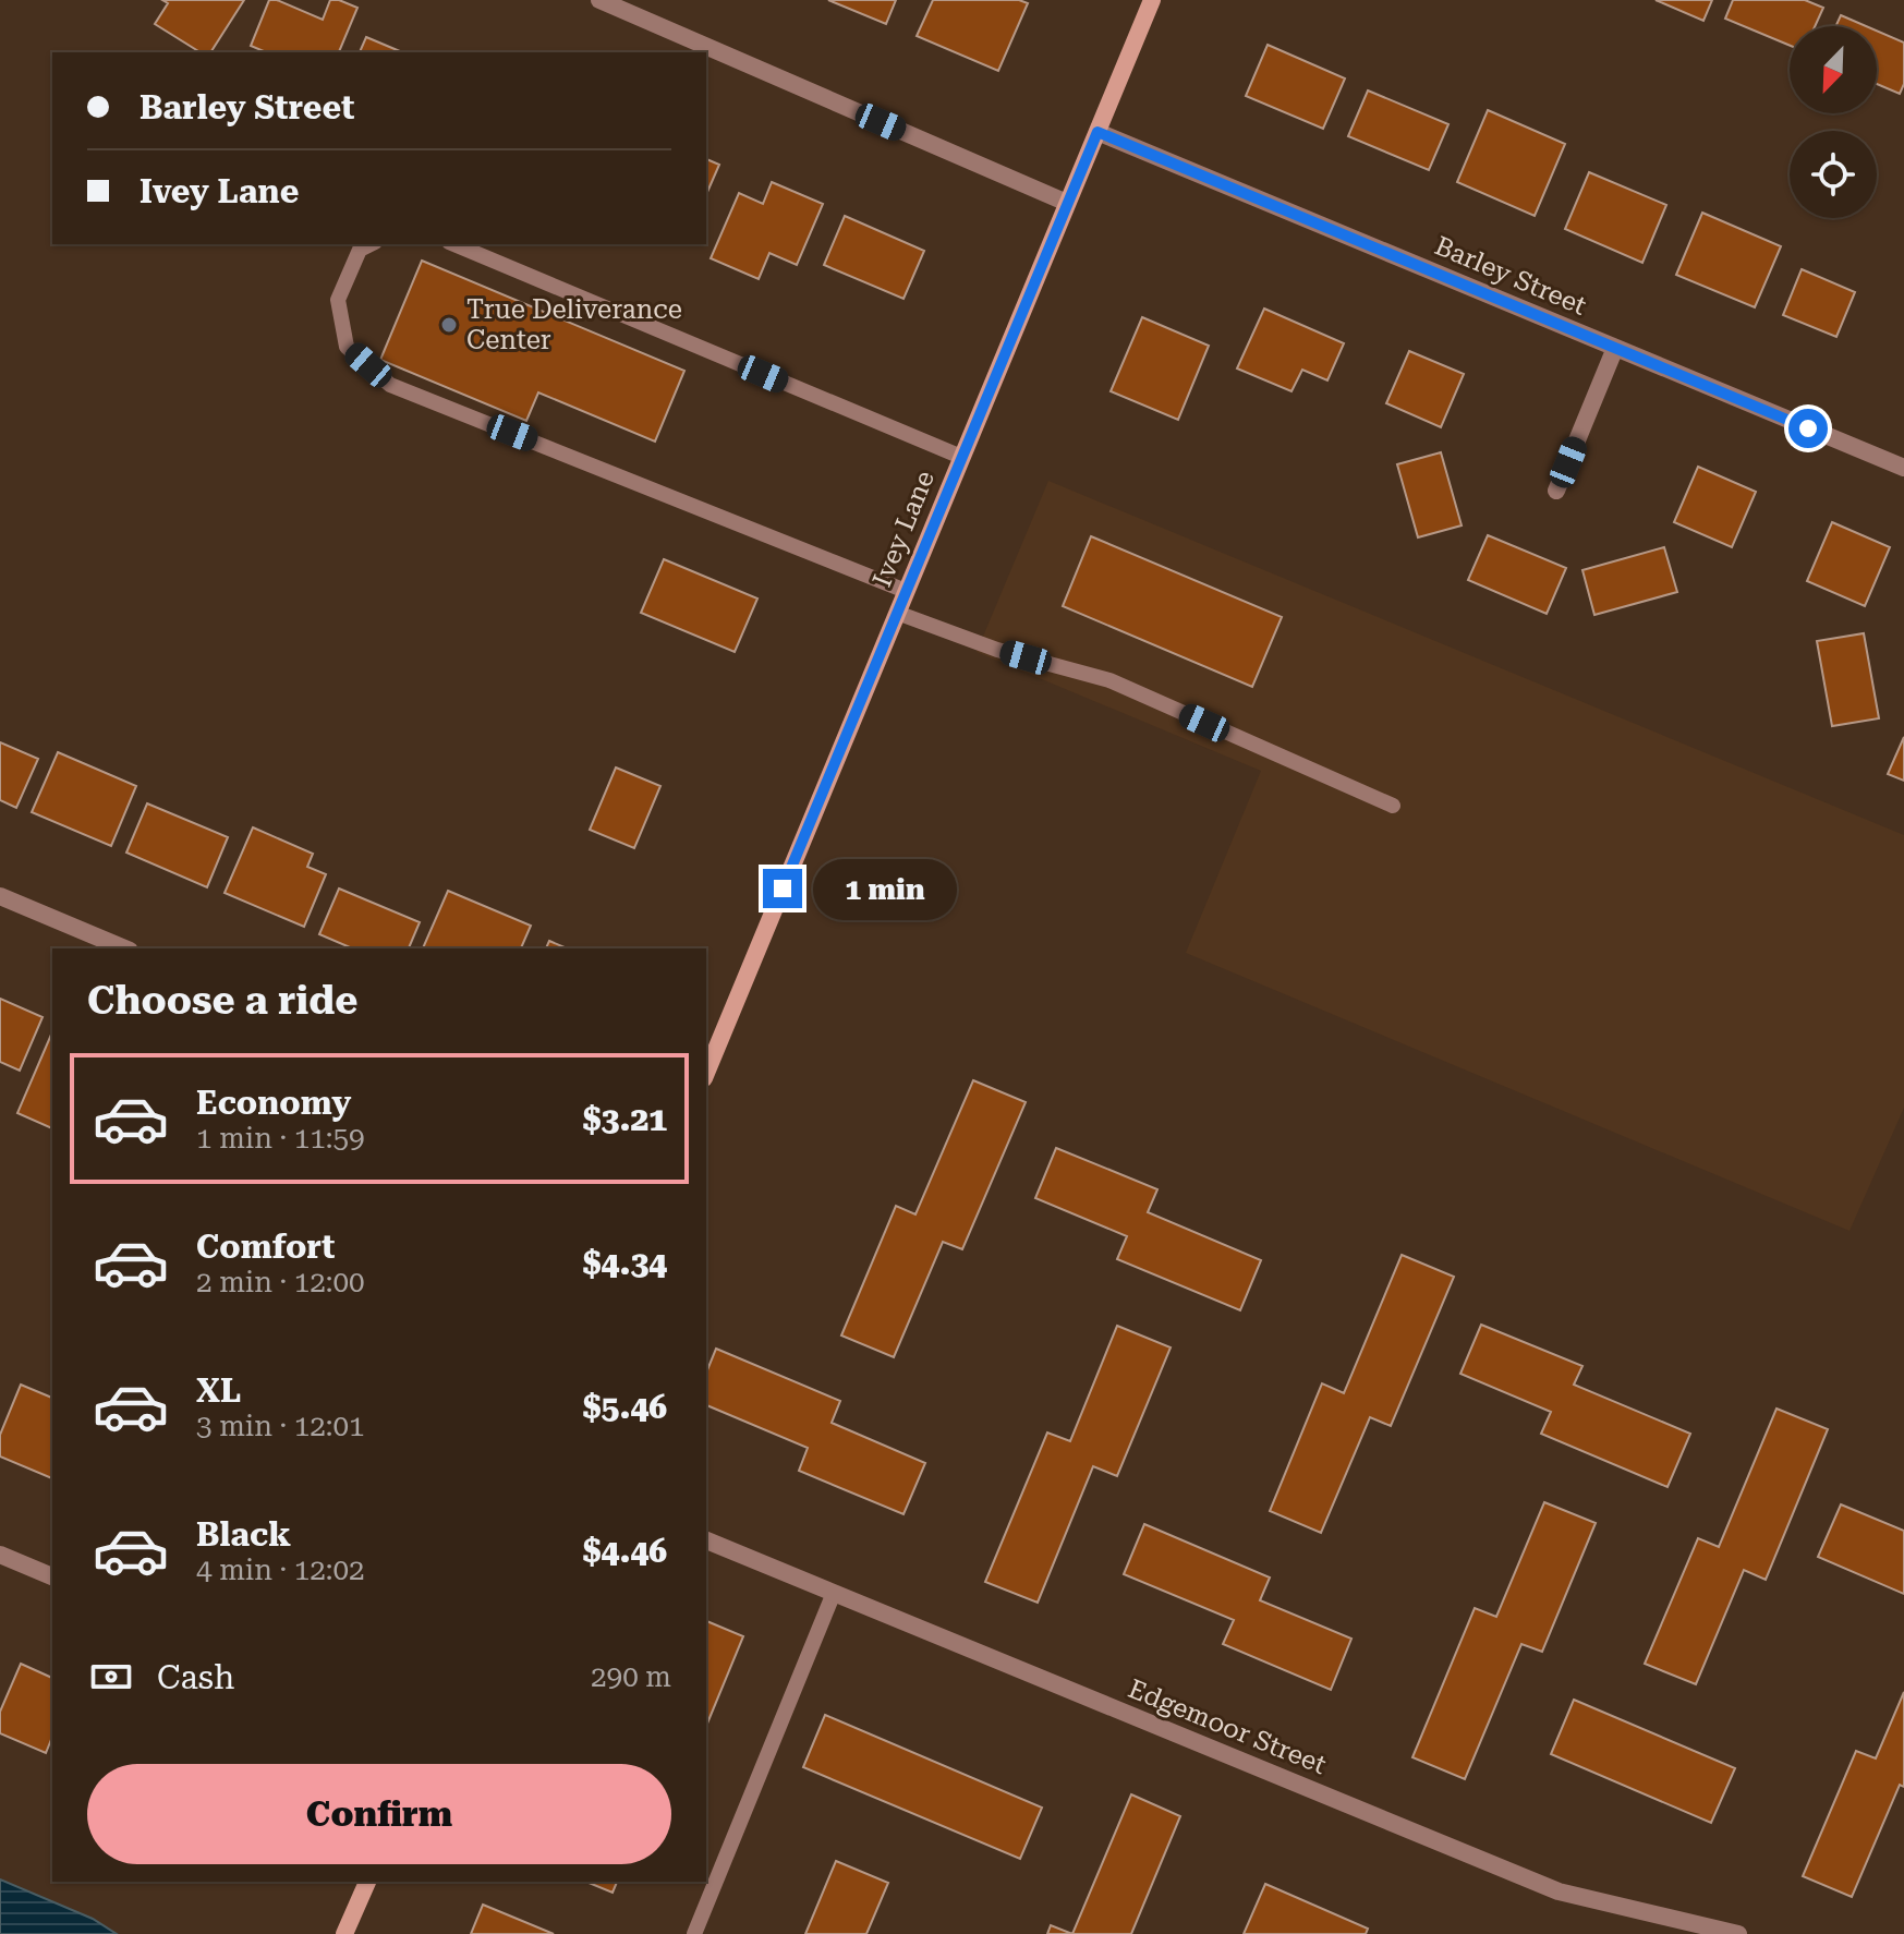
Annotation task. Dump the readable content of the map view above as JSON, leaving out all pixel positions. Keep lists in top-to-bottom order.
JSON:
{
  "streets": {
    "street": ["Barley Street", "Ivey Lane", "Edgemoor Street"]
  },
  "crossings": [
    ["Barley Street", "Ivey Lane"]
  ],
  "places": ["True Deliverance Center"],
  "north": "bottom left",
  "page": {
    "banner": ["Barley Street", "Ivey Lane"],
    "bubble": "1 min",
    "heading": "Choose a ride",
    "list": [
      {
        "name": "Economy",
        "note": "1 min · 11:59",
        "value": "$3.21"
      },
      {
        "name": "Comfort",
        "note": "2 min · 12:00",
        "value": "$4.34"
      },
      {
        "name": "XL",
        "note": "3 min · 12:01",
        "value": "$5.46"
      },
      {
        "name": "Black",
        "note": "4 min · 12:02",
        "value": "$4.46"
      }
    ],
    "pay": ["Cash", "290 m"],
    "buttons": "Confirm"
  }
}
